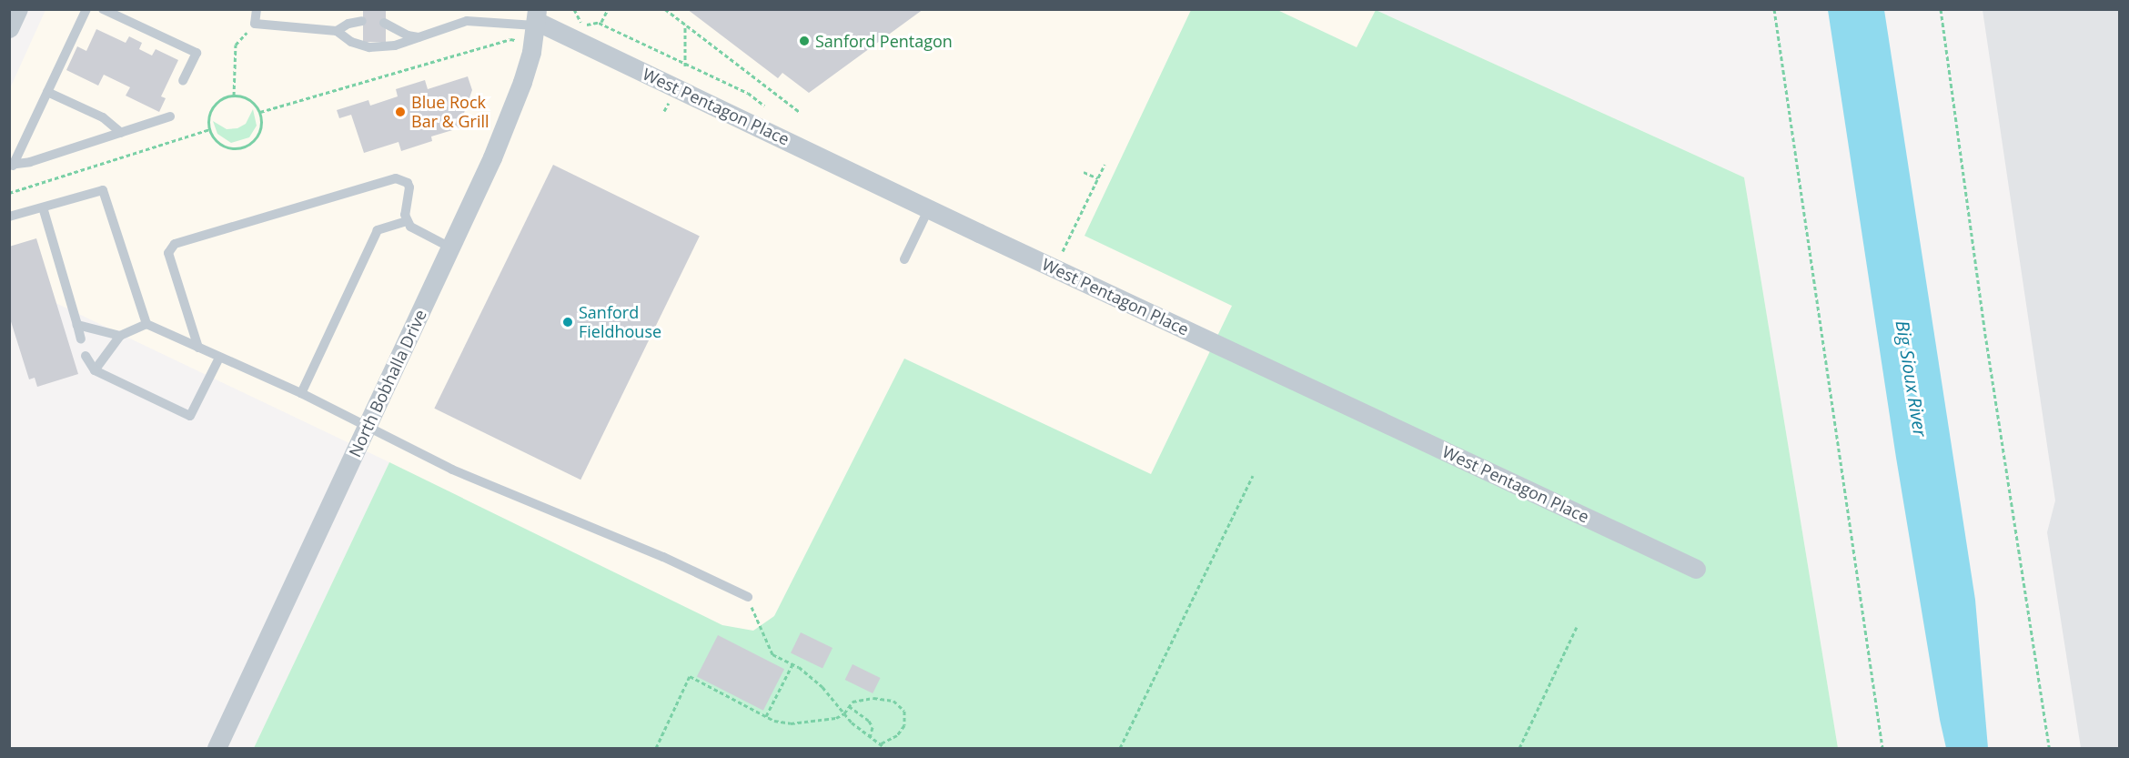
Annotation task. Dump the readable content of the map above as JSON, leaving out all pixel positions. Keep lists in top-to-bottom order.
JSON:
{
  "streets": {
    "street": ["West Pentagon Place", "North Bobhalla Drive"]
  },
  "crossings": [
    ["West Pentagon Place", "North Bobhalla Drive"]
  ],
  "water": ["Big Sioux River"],
  "places": ["Sanford Pentagon", "Blue Rock Bar & Grill", "Sanford Fieldhouse"]
}
